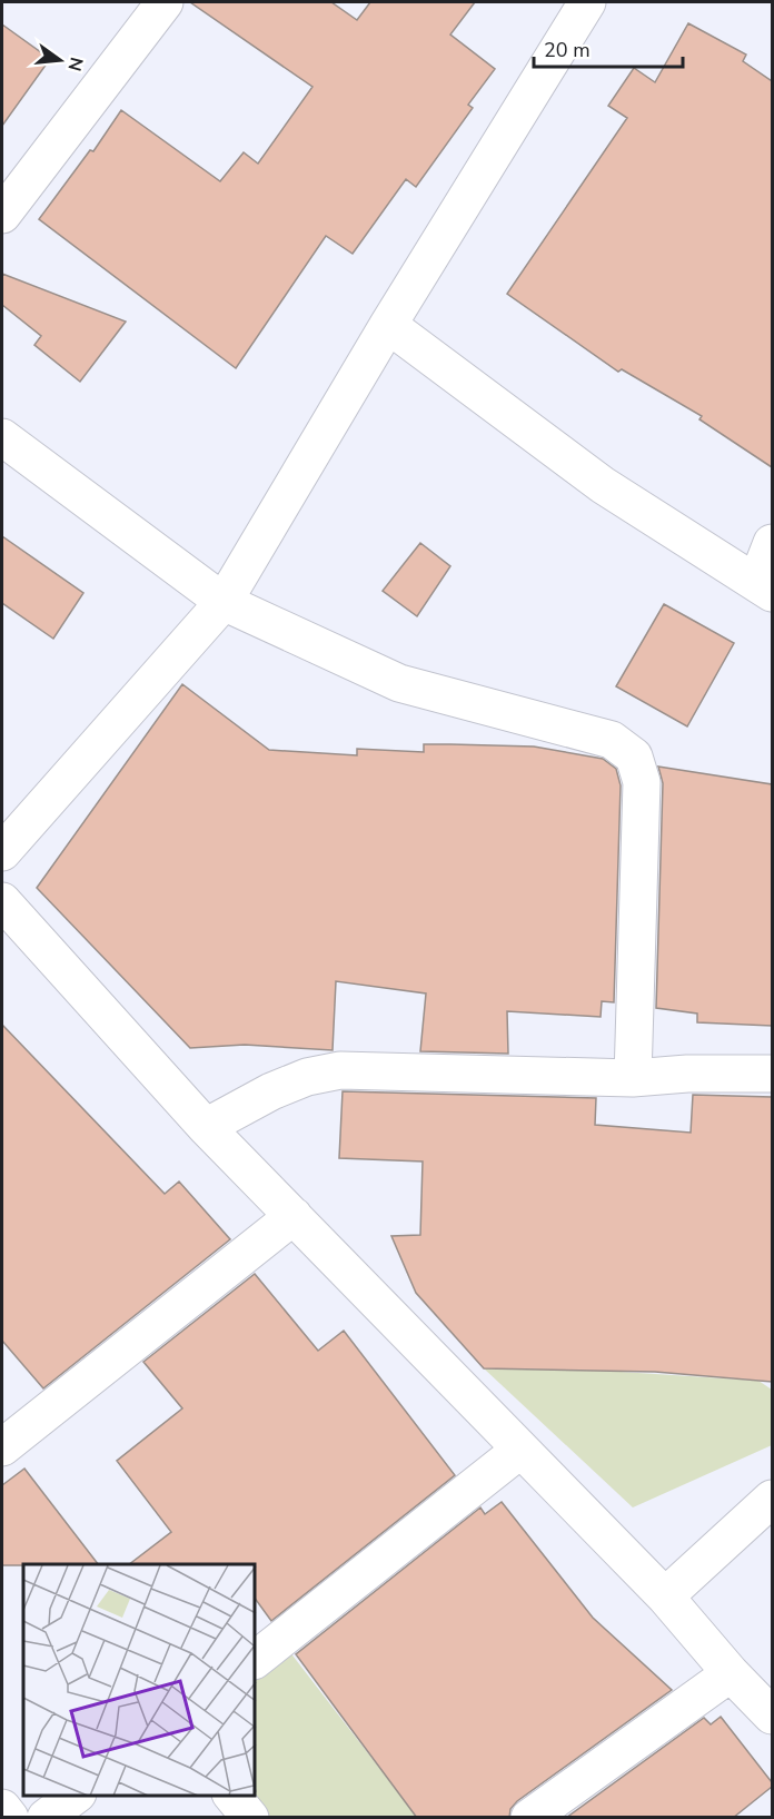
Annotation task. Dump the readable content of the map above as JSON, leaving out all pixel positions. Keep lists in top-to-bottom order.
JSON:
{
  "scale_bar": "20 m",
  "north": "right"
}
